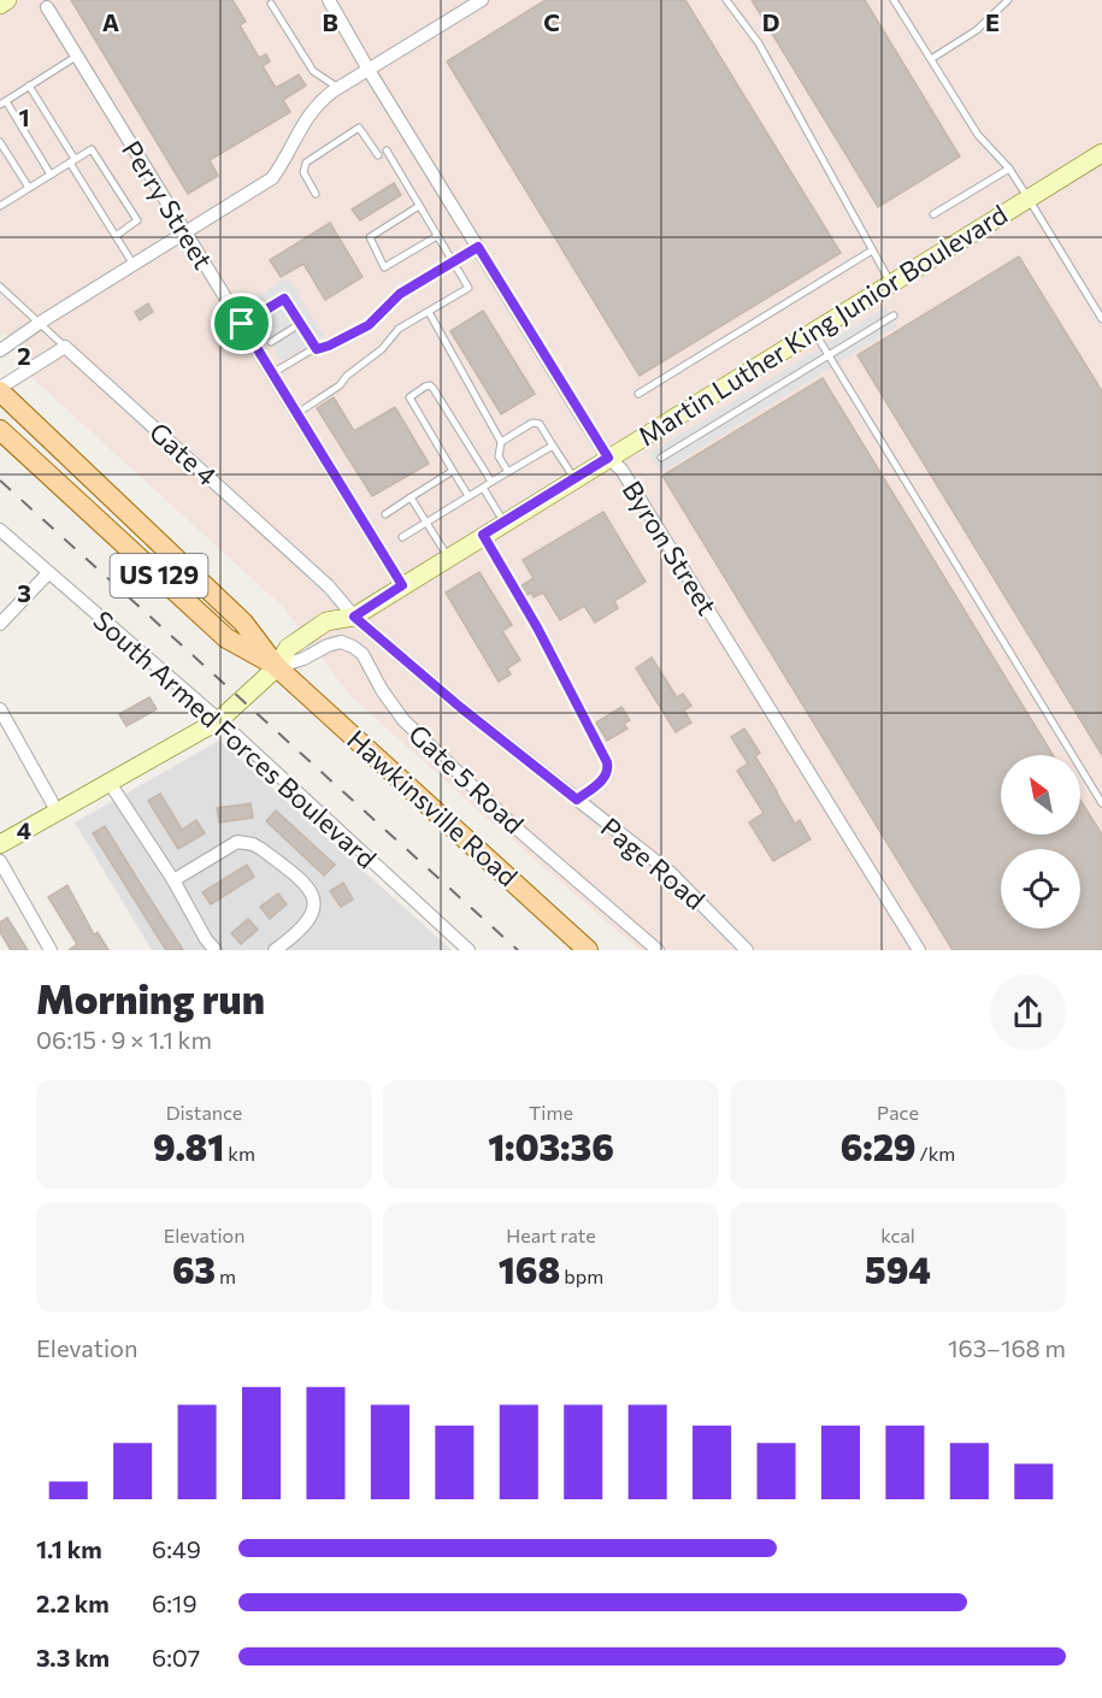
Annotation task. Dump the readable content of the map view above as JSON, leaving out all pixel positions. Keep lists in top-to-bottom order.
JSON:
{
  "streets": {
    "main road": ["US 129", "Hawkinsville Road"],
    "street": [
      "Perry Street",
      "Martin Luther King Junior Boulevard",
      "Gate 4",
      "Byron Street",
      "South Armed Forces Boulevard",
      "Gate 5 Road",
      "Page Road"
    ]
  },
  "crossings": [
    ["Perry Street", "Martin Luther King Junior Boulevard"],
    ["Martin Luther King Junior Boulevard", "Gate 4"],
    ["Martin Luther King Junior Boulevard", "Byron Street"],
    ["Martin Luther King Junior Boulevard", "South Armed Forces Boulevard"],
    ["Martin Luther King Junior Boulevard", "Gate 5 Road"],
    ["Martin Luther King Junior Boulevard", "Hawkinsville Road"],
    ["Martin Luther King Junior Boulevard", "Page Road"],
    ["Gate 4", "Page Road"],
    ["Gate 5 Road", "Hawkinsville Road"]
  ],
  "north": "top left",
  "page": {
    "heading": ["Morning run", "06:15 · 9 × 1.1 km"],
    "stats": [
      ["Distance", "9.81 km"],
      ["Time", "1:03:36"],
      ["Pace", "6:29 /km"],
      ["Elevation", "63 m"],
      ["Heart rate", "168 bpm"],
      ["kcal", "594"]
    ],
    "chart": ["Elevation", "163–168 m"],
    "list": [
      {
        "name": "1.1 km",
        "note": "6:49"
      },
      {
        "name": "2.2 km",
        "note": "6:19"
      },
      {
        "name": "3.3 km",
        "note": "6:07"
      }
    ]
  },
  "grid": {
    "columns": [
      "A",
      "B",
      "C",
      "D",
      "E"
    ],
    "rows": [
      "1",
      "2",
      "3",
      "4"
    ]
  }
}
